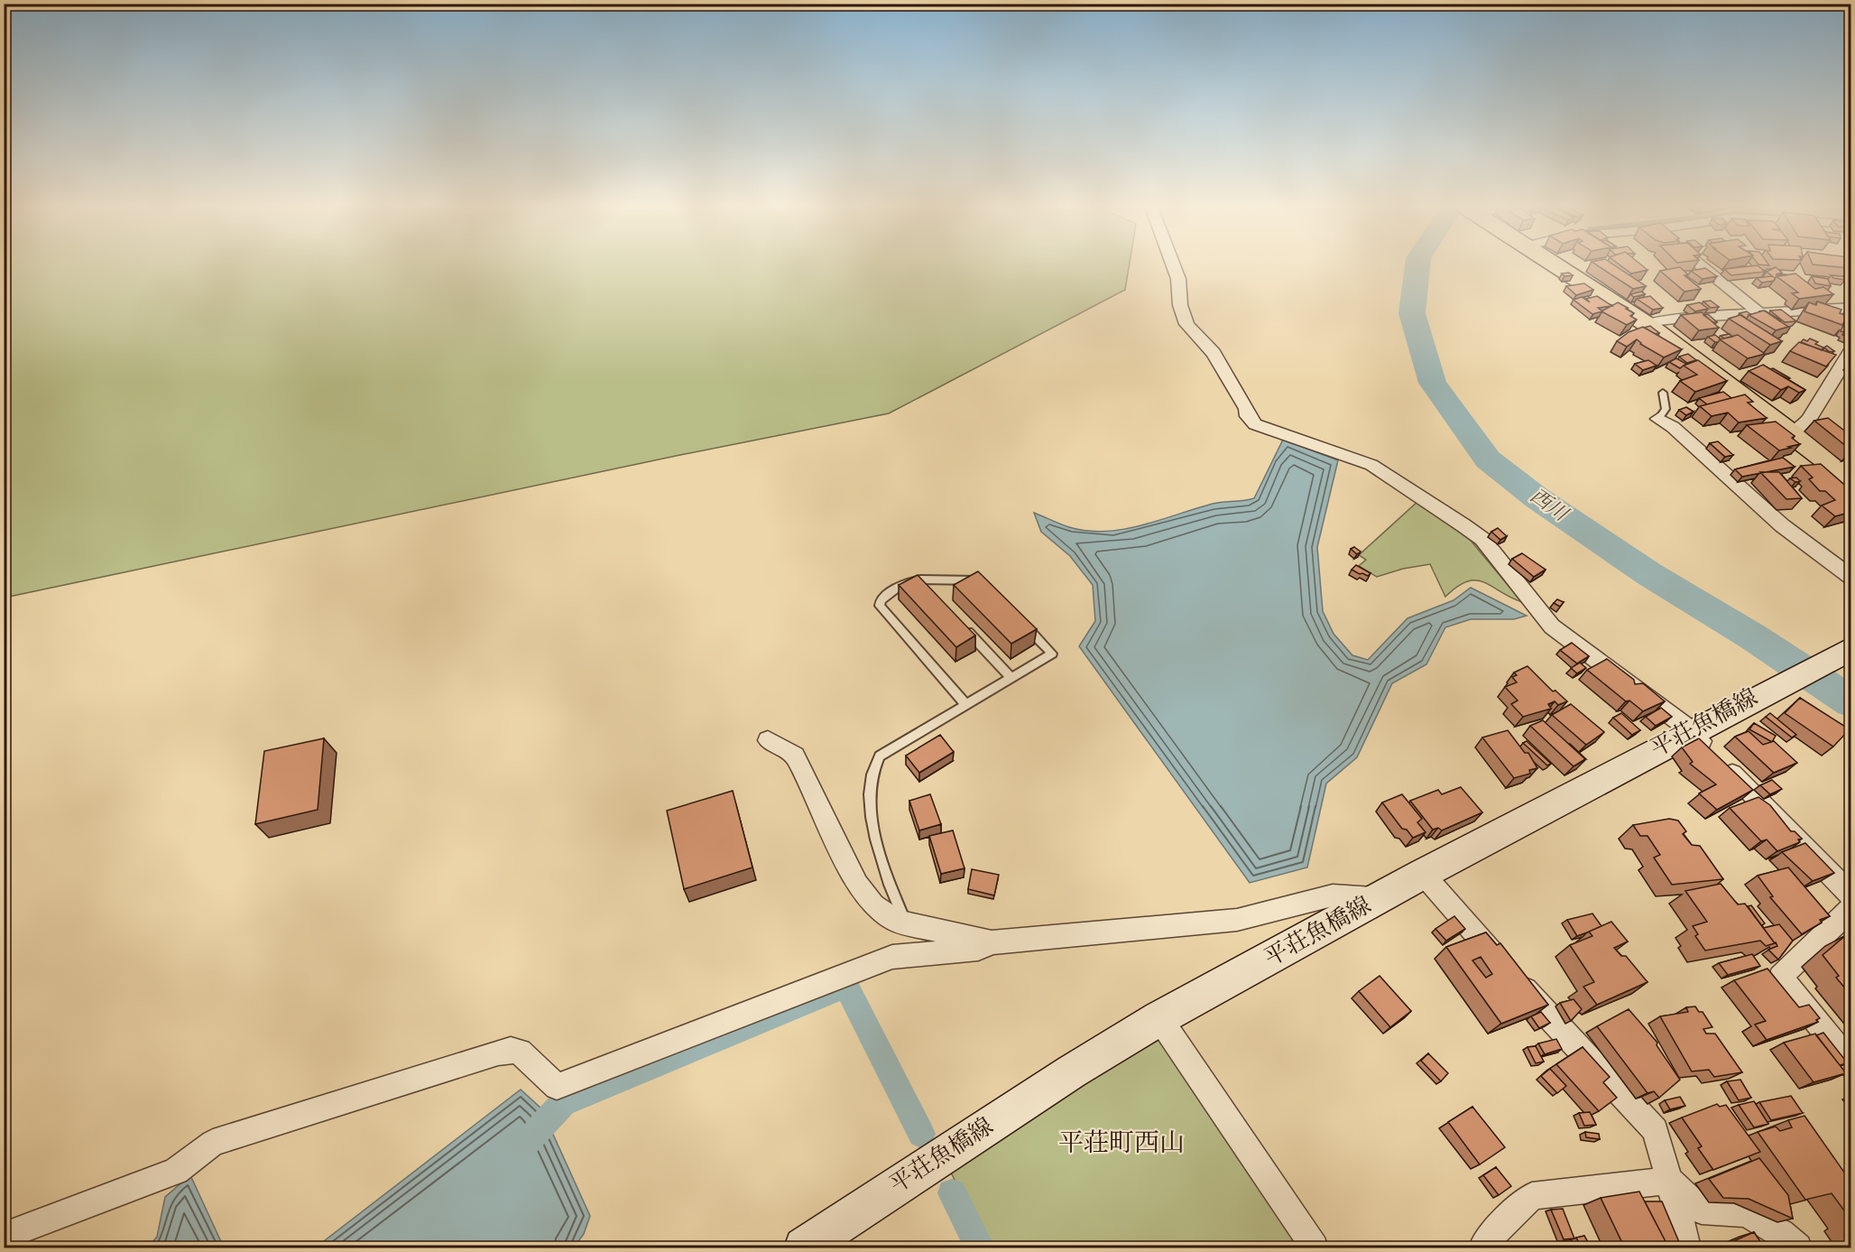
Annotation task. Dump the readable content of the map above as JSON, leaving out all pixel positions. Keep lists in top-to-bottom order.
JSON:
{
  "streets": {
    "main road": ["平荘魚橋線"]
  },
  "districts": ["平荘町西山"],
  "water": ["西川"]
}
